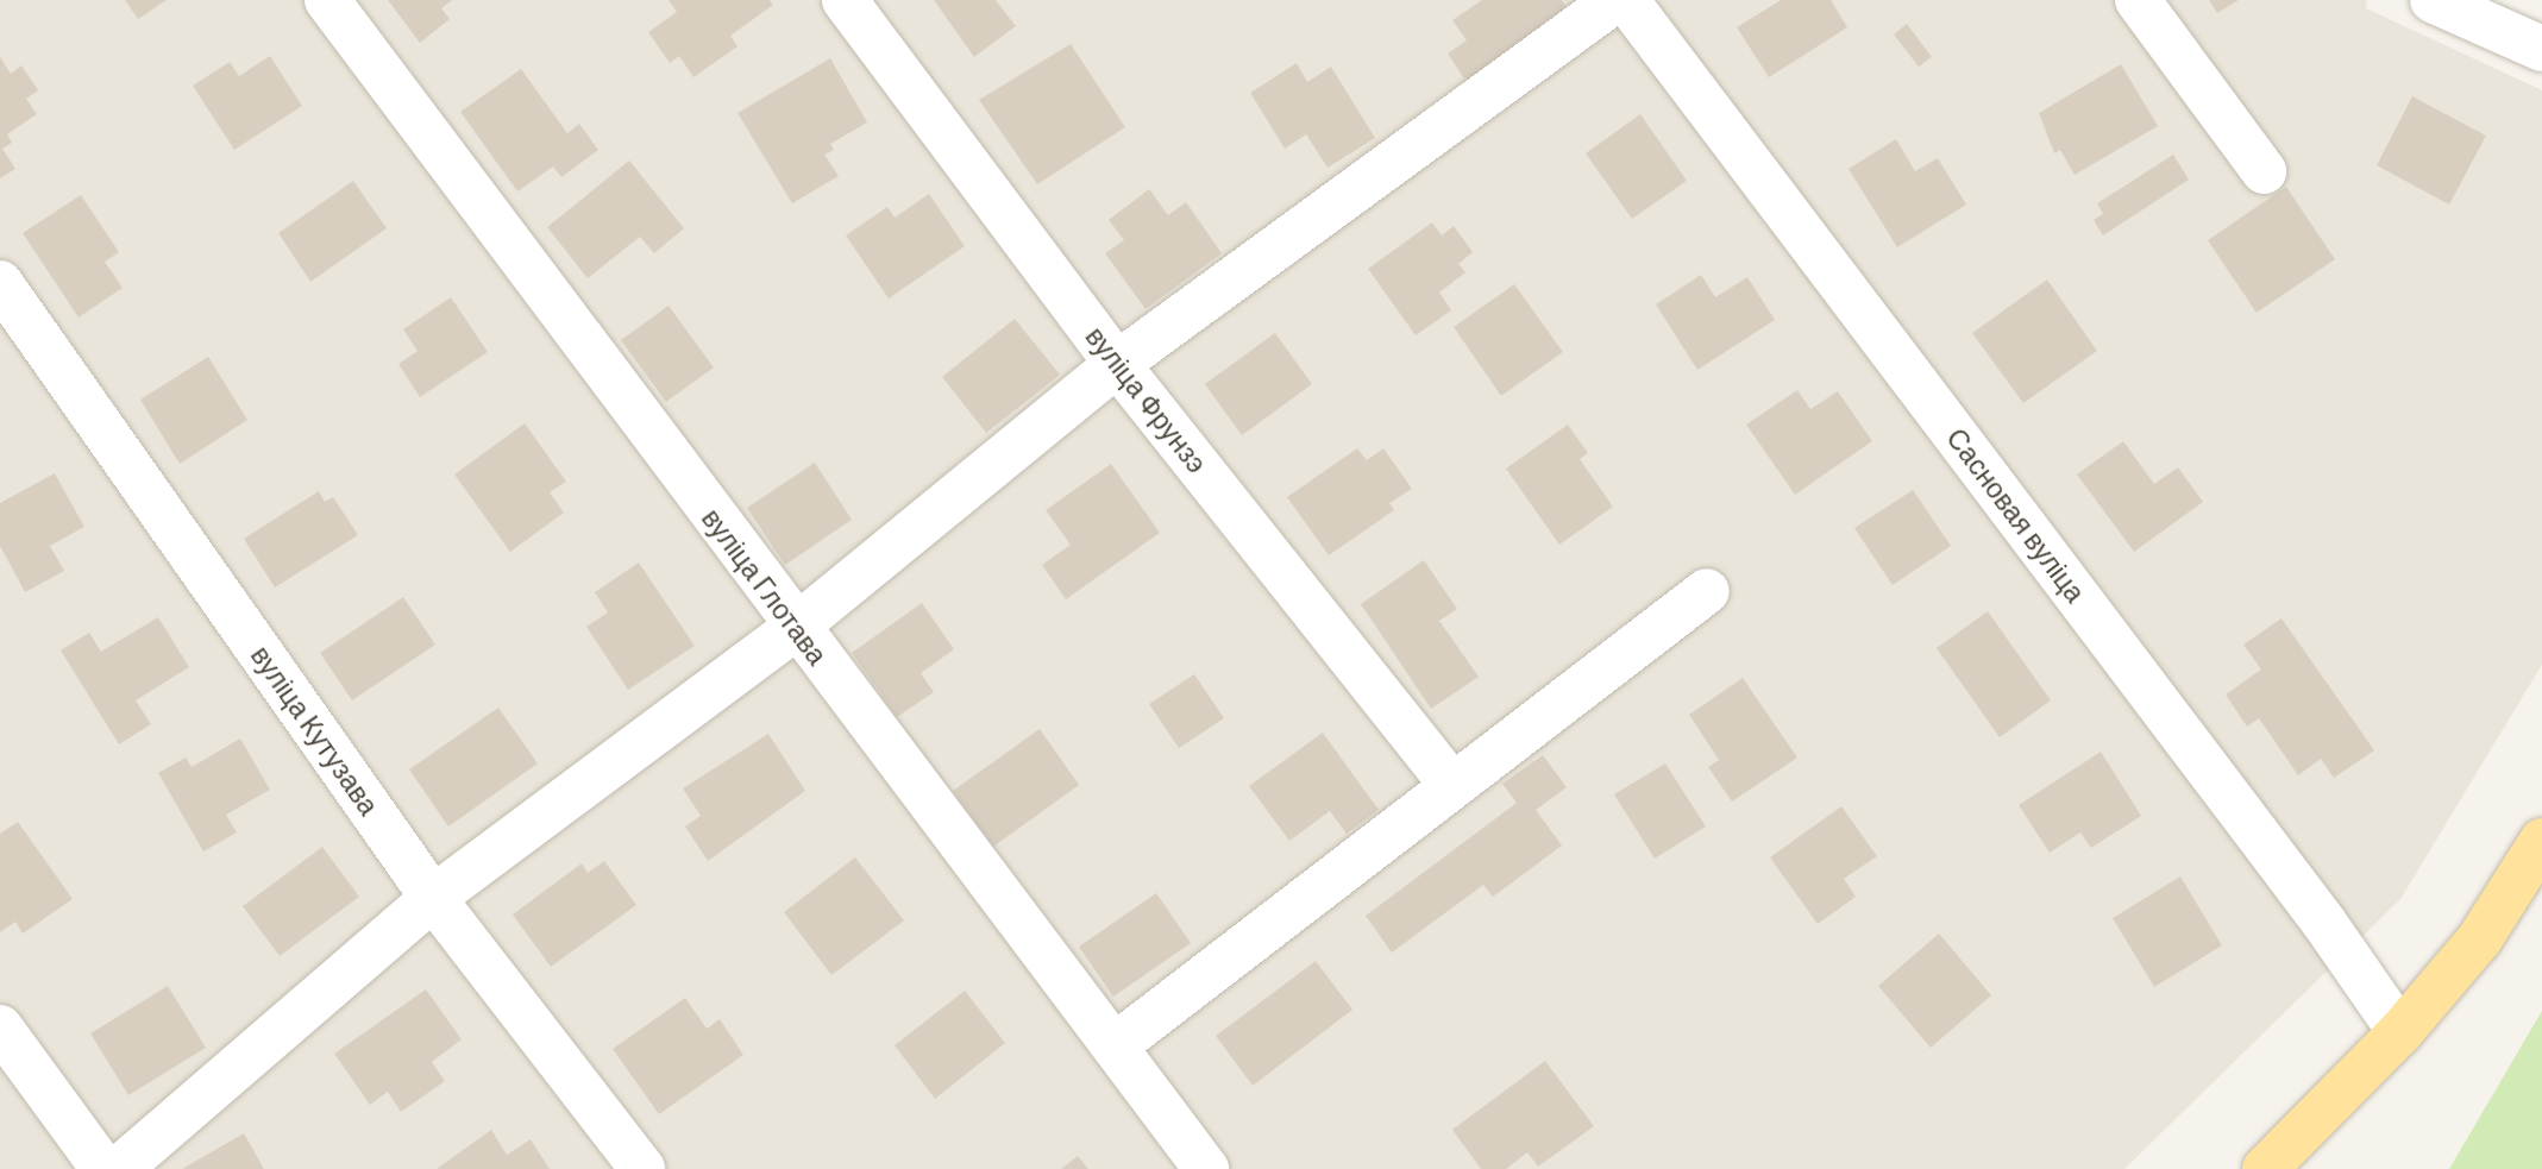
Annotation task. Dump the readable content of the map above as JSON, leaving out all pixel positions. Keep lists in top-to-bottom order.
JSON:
{
  "streets": {
    "street": [
      "вуліца Фрунзэ",
      "Сасновая вуліца",
      "вуліца Глотава",
      "вуліца Кутузава"
    ]
  }
}
